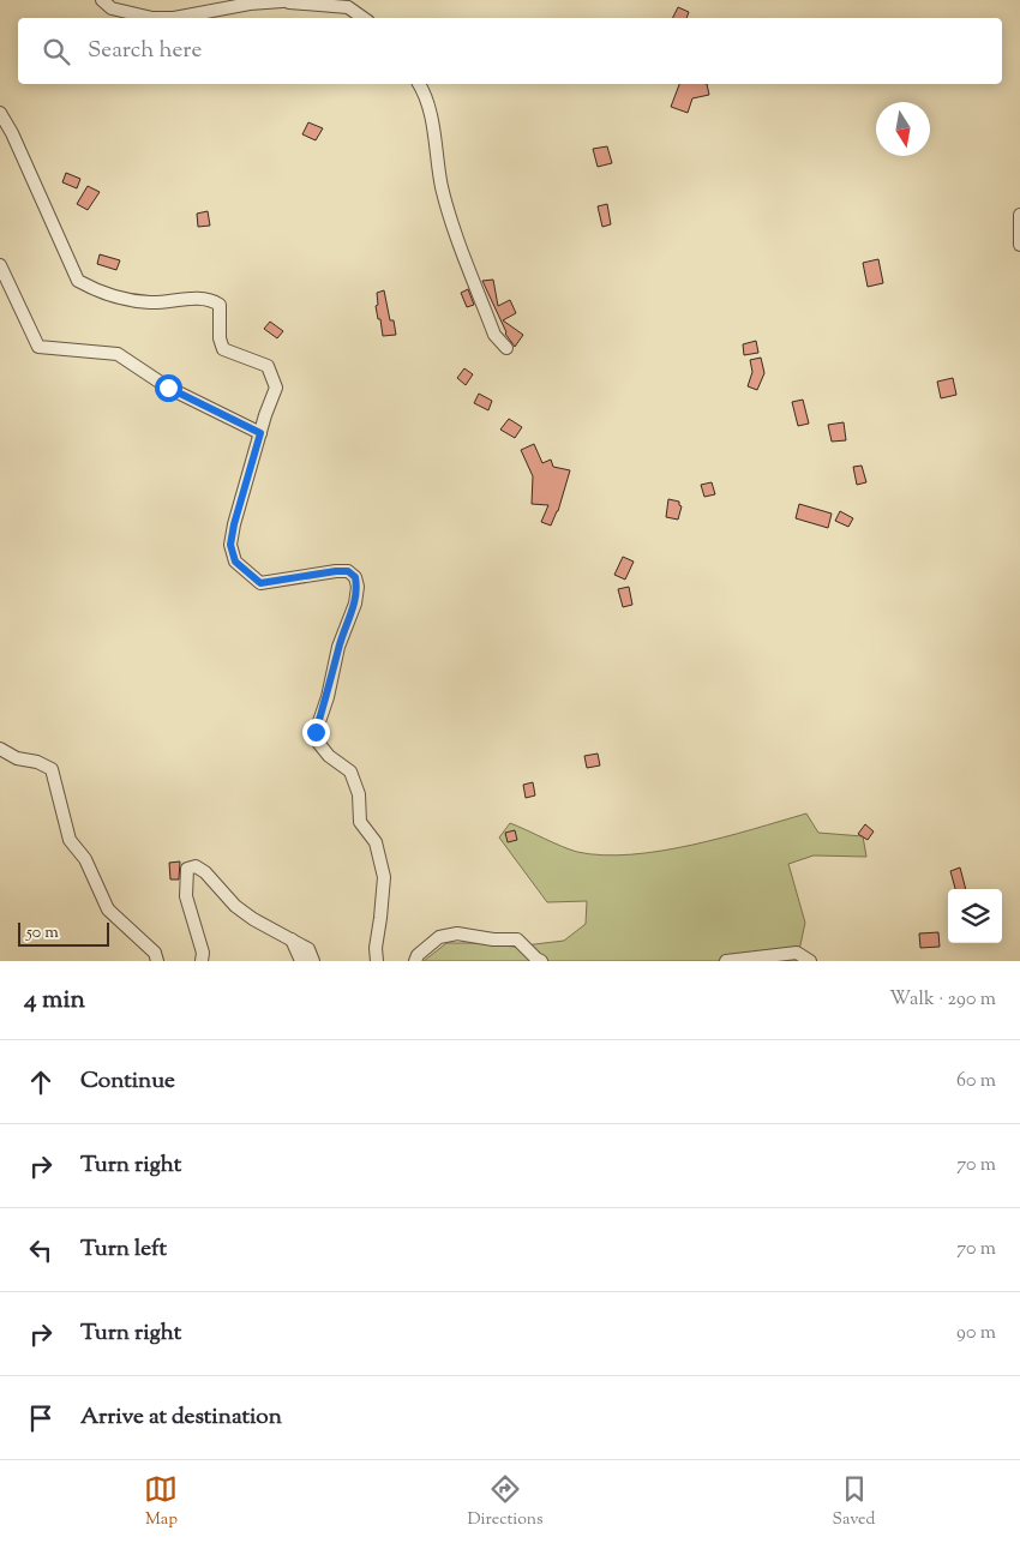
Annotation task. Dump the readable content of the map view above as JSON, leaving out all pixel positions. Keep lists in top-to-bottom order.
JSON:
{
  "scale_bar": "50 m",
  "north": "bottom",
  "page": {
    "search": "Search here",
    "scale": "50 m",
    "heading": ["4 min", "Walk · 290 m"],
    "list": [
      ["Continue", "60 m"],
      ["Turn right", "70 m"],
      ["Turn left", "70 m"],
      ["Turn right", "90 m"],
      "Arrive at destination"
    ],
    "nav": ["Map", "Directions", "Saved"]
  }
}
